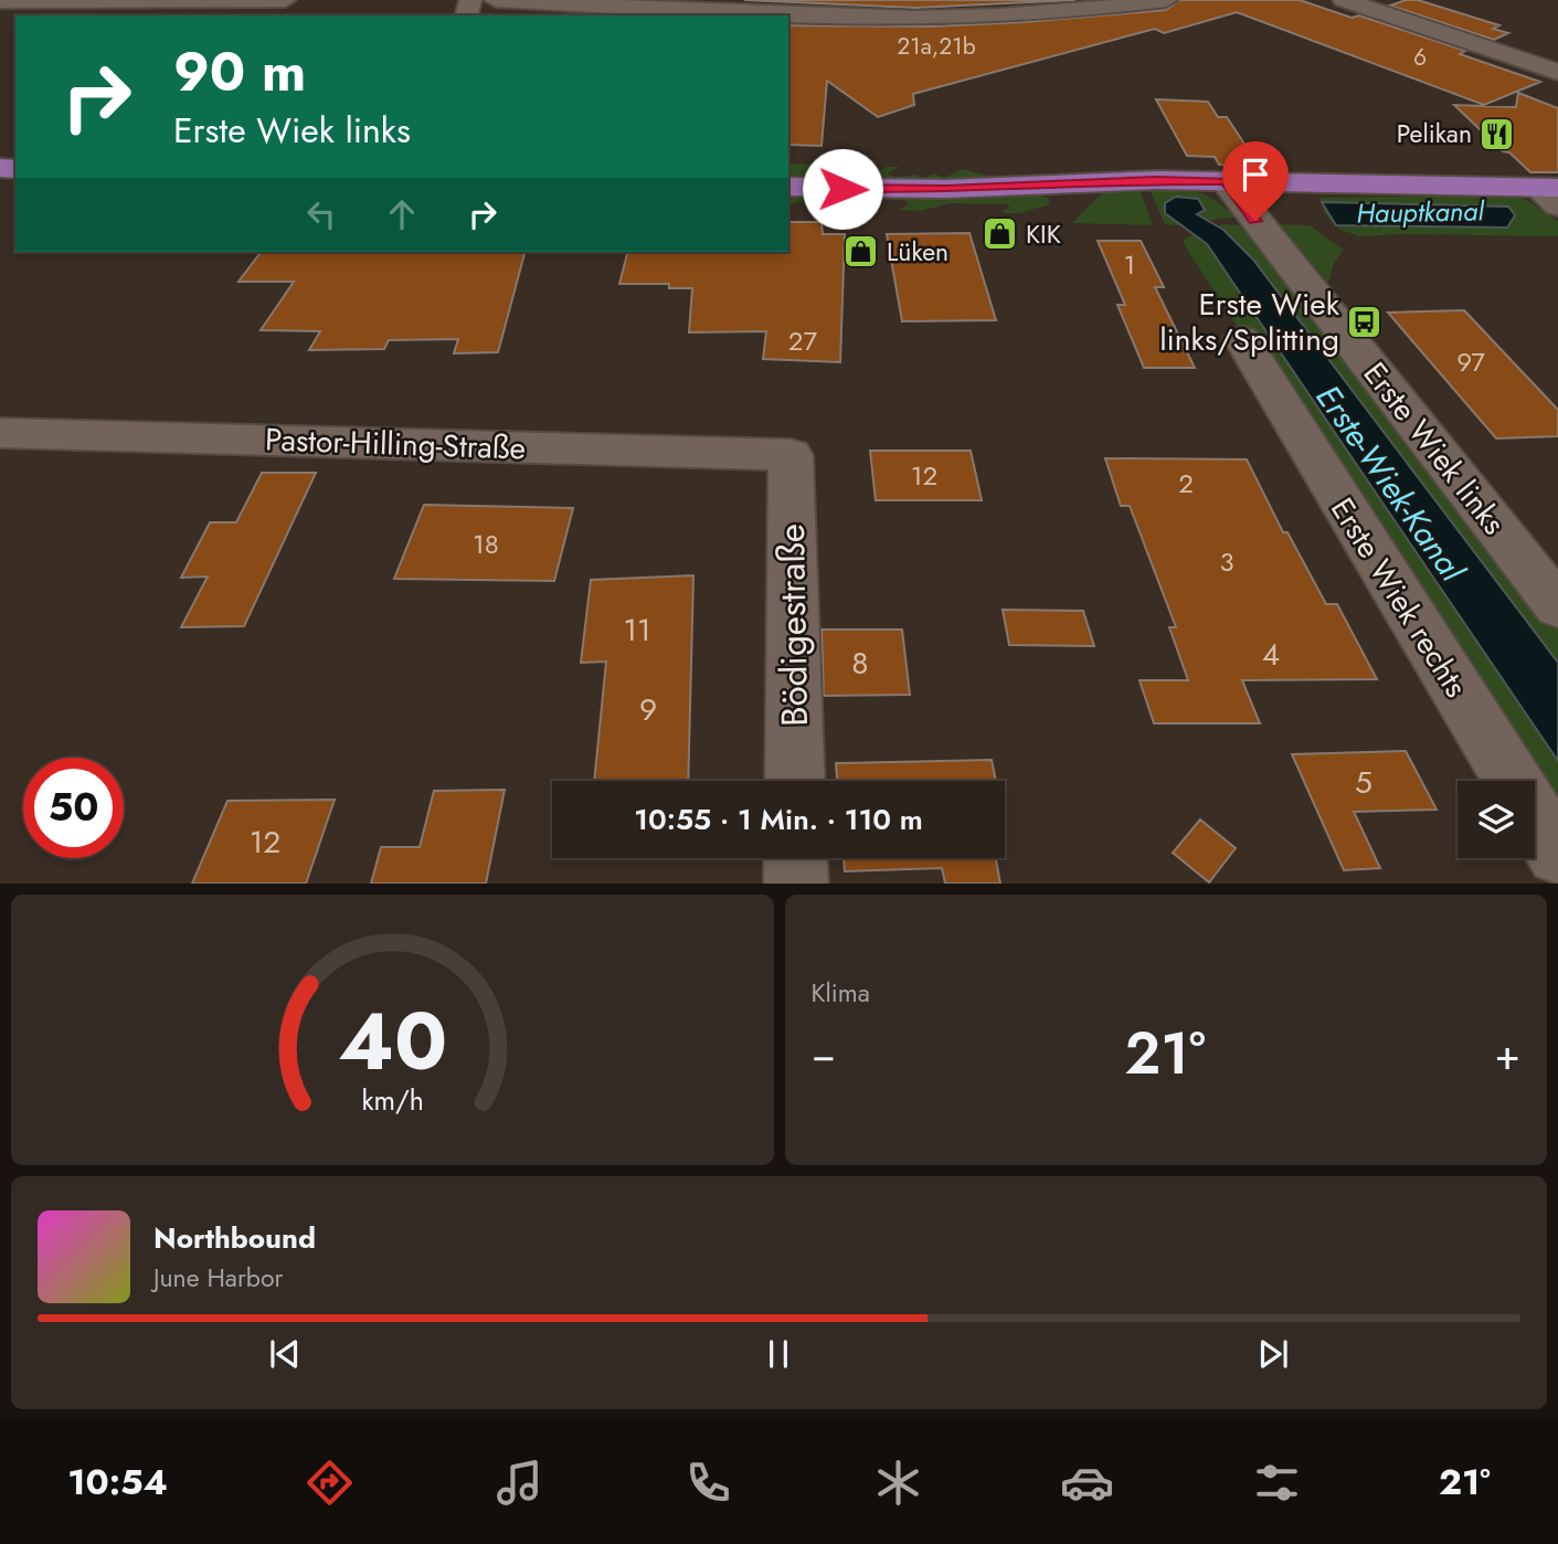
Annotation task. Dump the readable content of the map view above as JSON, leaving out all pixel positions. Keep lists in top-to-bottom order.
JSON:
{
  "streets": {
    "street": [
      "Pastor-Hilling-Straße",
      "Erste Wiek links",
      "Erste Wiek rechts",
      "Bödigestraße"
    ]
  },
  "crossings": [
    ["Pastor-Hilling-Straße", "Bödigestraße"]
  ],
  "water": ["Hauptkanal", "Erste-Wiek-Kanal"],
  "places": {
    "restaurant": ["Pelikan"],
    "shop": ["KIK", "Lüken"],
    "bus stop": ["Erste Wiek links/Splitting"]
  },
  "house_numbers": [
    "21a,21b",
    "6",
    "1",
    "27",
    "97",
    "12",
    "2",
    "18",
    "3",
    "11",
    "4",
    "8",
    "9",
    "5",
    "12"
  ],
  "page": {
    "turn": ["90 m", "Erste Wiek links"],
    "limit": "50",
    "trip": "10:55 · 1 Min. · 110 m",
    "tile": "Klima",
    "heat": ["−", "21°", "+"],
    "song": ["Northbound", "June Harbor"],
    "tabs": ["10:54", "21°"],
    "gauge": ["40", "km/h"]
  }
}
